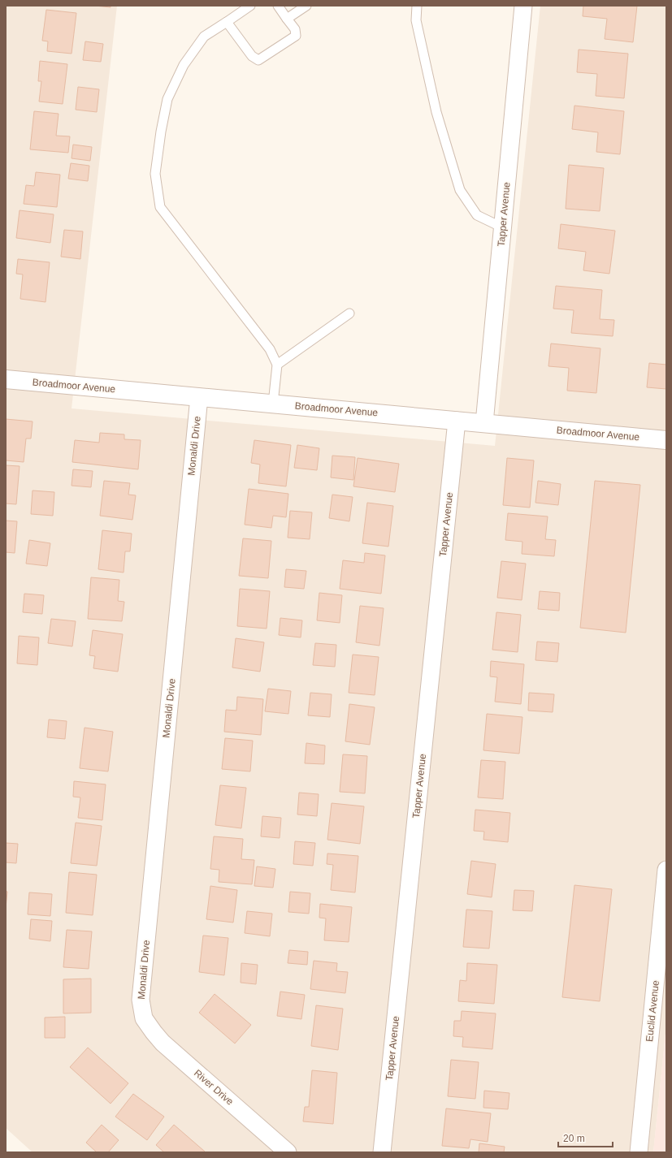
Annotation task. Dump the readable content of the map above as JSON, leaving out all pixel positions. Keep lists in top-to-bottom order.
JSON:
{
  "streets": {
    "street": [
      "Tapper Avenue",
      "Broadmoor Avenue",
      "Monaldi Drive",
      "Euclid Avenue",
      "River Drive"
    ]
  },
  "crossings": [
    ["Tapper Avenue", "Broadmoor Avenue"],
    ["Broadmoor Avenue", "Monaldi Drive"],
    ["Monaldi Drive", "River Drive"]
  ],
  "scale_bar": "20 m"
}
